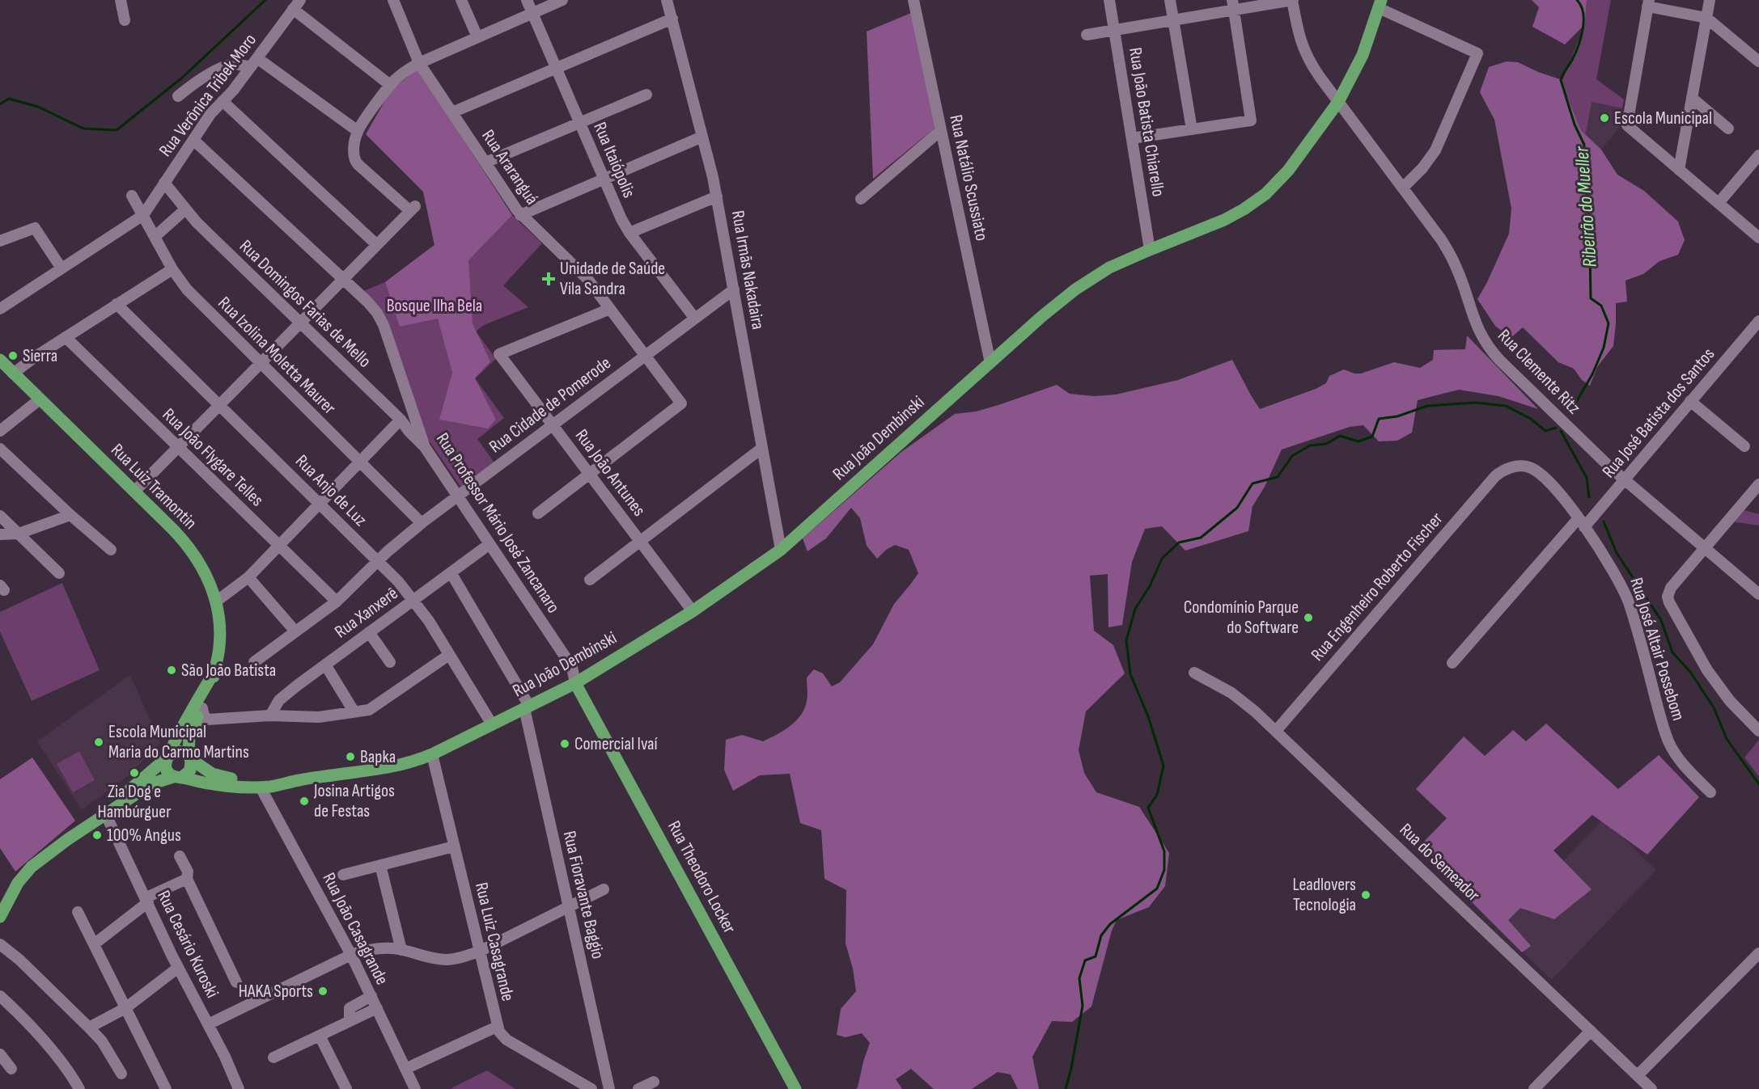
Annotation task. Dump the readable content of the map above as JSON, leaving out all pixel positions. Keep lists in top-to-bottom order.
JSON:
{
  "streets": {
    "main road": ["Rua João Dembinski", "Rua Luiz Tramontin", "Rua Theodoro Locker"],
    "street": [
      "Rua Verônica Tribek Moro",
      "Rua João Batista Chiarello",
      "Rua Itaiópolis",
      "Rua Araranguá",
      "Rua Natálio Scussiato",
      "Rua Irmãs Nakadaira",
      "Rua Domingos Farias de Mello",
      "Rua Izolina Moletta Maurer",
      "Rua Clemente Ritz",
      "Rua Cidade de Pomerode",
      "Rua José Batista dos Santos",
      "Rua João Flygare Telles",
      "Rua João Antunes",
      "Rua Anjo de Luz",
      "Rua Professor Mário José Zancanaro",
      "Rua Engenheiro Roberto Fischer",
      "Rua Xanxerê",
      "Rua José Altair Possebom",
      "Rua do Semeador",
      "Rua Fioravante Baggio",
      "Rua João Casagrande",
      "Rua Luiz Casagrande",
      "Rua Cesário Kuroski"
    ]
  },
  "crossings": [
    ["Rua Verônica Tribek Moro", "Rua Domingos Farias de Mello"],
    ["Rua Verônica Tribek Moro", "Rua Izolina Moletta Maurer"],
    ["Rua Verônica Tribek Moro", "Rua Professor Mário José Zancanaro"],
    ["Rua João Batista Chiarello", "Rua João Dembinski"],
    ["Rua Itaiópolis", "Rua Cidade de Pomerode"],
    ["Rua Araranguá", "Rua Cidade de Pomerode"],
    ["Rua Araranguá", "Rua João Antunes"],
    ["Rua Natálio Scussiato", "Rua João Dembinski"],
    ["Rua Irmãs Nakadaira", "Rua Cidade de Pomerode"],
    ["Rua Irmãs Nakadaira", "Rua João Dembinski"],
    ["Rua Domingos Farias de Mello", "Rua Professor Mário José Zancanaro"],
    ["Rua Izolina Moletta Maurer", "Rua Cidade de Pomerode"],
    ["Rua Clemente Ritz", "Rua José Batista dos Santos"],
    ["Rua Clemente Ritz", "Rua João Dembinski"],
    ["Rua Cidade de Pomerode", "Rua João Flygare Telles"],
    ["Rua Cidade de Pomerode", "Rua João Antunes"],
    ["Rua Cidade de Pomerode", "Rua Anjo de Luz"],
    ["Rua Cidade de Pomerode", "Rua Professor Mário José Zancanaro"],
    ["Rua José Batista dos Santos", "Rua José Altair Possebom"],
    ["Rua João Dembinski", "Rua João Antunes"],
    ["Rua João Dembinski", "Rua Luiz Tramontin"],
    ["Rua João Dembinski", "Rua Anjo de Luz"],
    ["Rua João Dembinski", "Rua Professor Mário José Zancanaro"],
    ["Rua João Dembinski", "Rua Theodoro Locker"],
    ["Rua João Dembinski", "Rua Fioravante Baggio"],
    ["Rua João Dembinski", "Rua João Casagrande"],
    ["Rua João Dembinski", "Rua Luiz Casagrande"],
    ["Rua Anjo de Luz", "Rua Xanxerê"],
    ["Rua Professor Mário José Zancanaro", "Rua Xanxerê"],
    ["Rua Professor Mário José Zancanaro", "Rua Theodoro Locker"],
    ["Rua Engenheiro Roberto Fischer", "Rua José Altair Possebom"],
    ["Rua Engenheiro Roberto Fischer", "Rua do Semeador"],
    ["Rua Xanxerê", "Rua Fioravante Baggio"]
  ],
  "water": ["Ribeirão do Mueller"],
  "parks": ["Bosque Ilha Bela"],
  "places": {
    "other": [
      "Escola Municipal",
      "Sierra",
      "Condomínio Parque do Software",
      "São João Batista",
      "Escola Municipal Maria do Carmo Martins",
      "Comercial Ivaí",
      "Bapka",
      "Zia Dog e Hambúrguer",
      "Josina Artigos de Festas",
      "100% Angus",
      "Leadlovers Tecnologia",
      "HAKA Sports"
    ],
    "health": ["Unidade de Saúde Vila Sandra"]
  }
}
